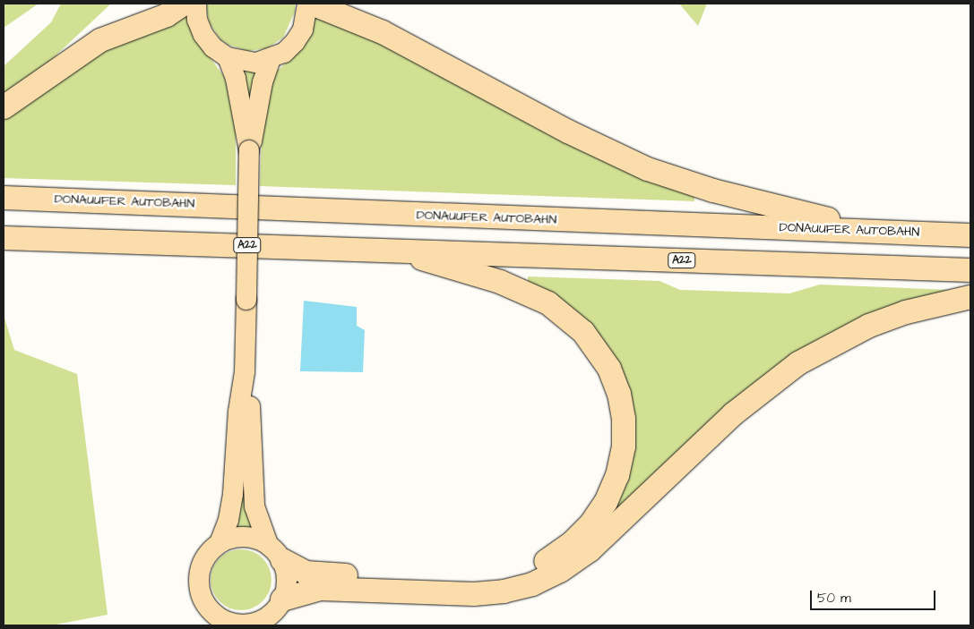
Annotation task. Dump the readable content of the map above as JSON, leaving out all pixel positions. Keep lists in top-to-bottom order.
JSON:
{
  "streets": {
    "highway": ["DONAUUFER AUTOBAHN", "A22"]
  },
  "scale_bar": "50 m"
}
